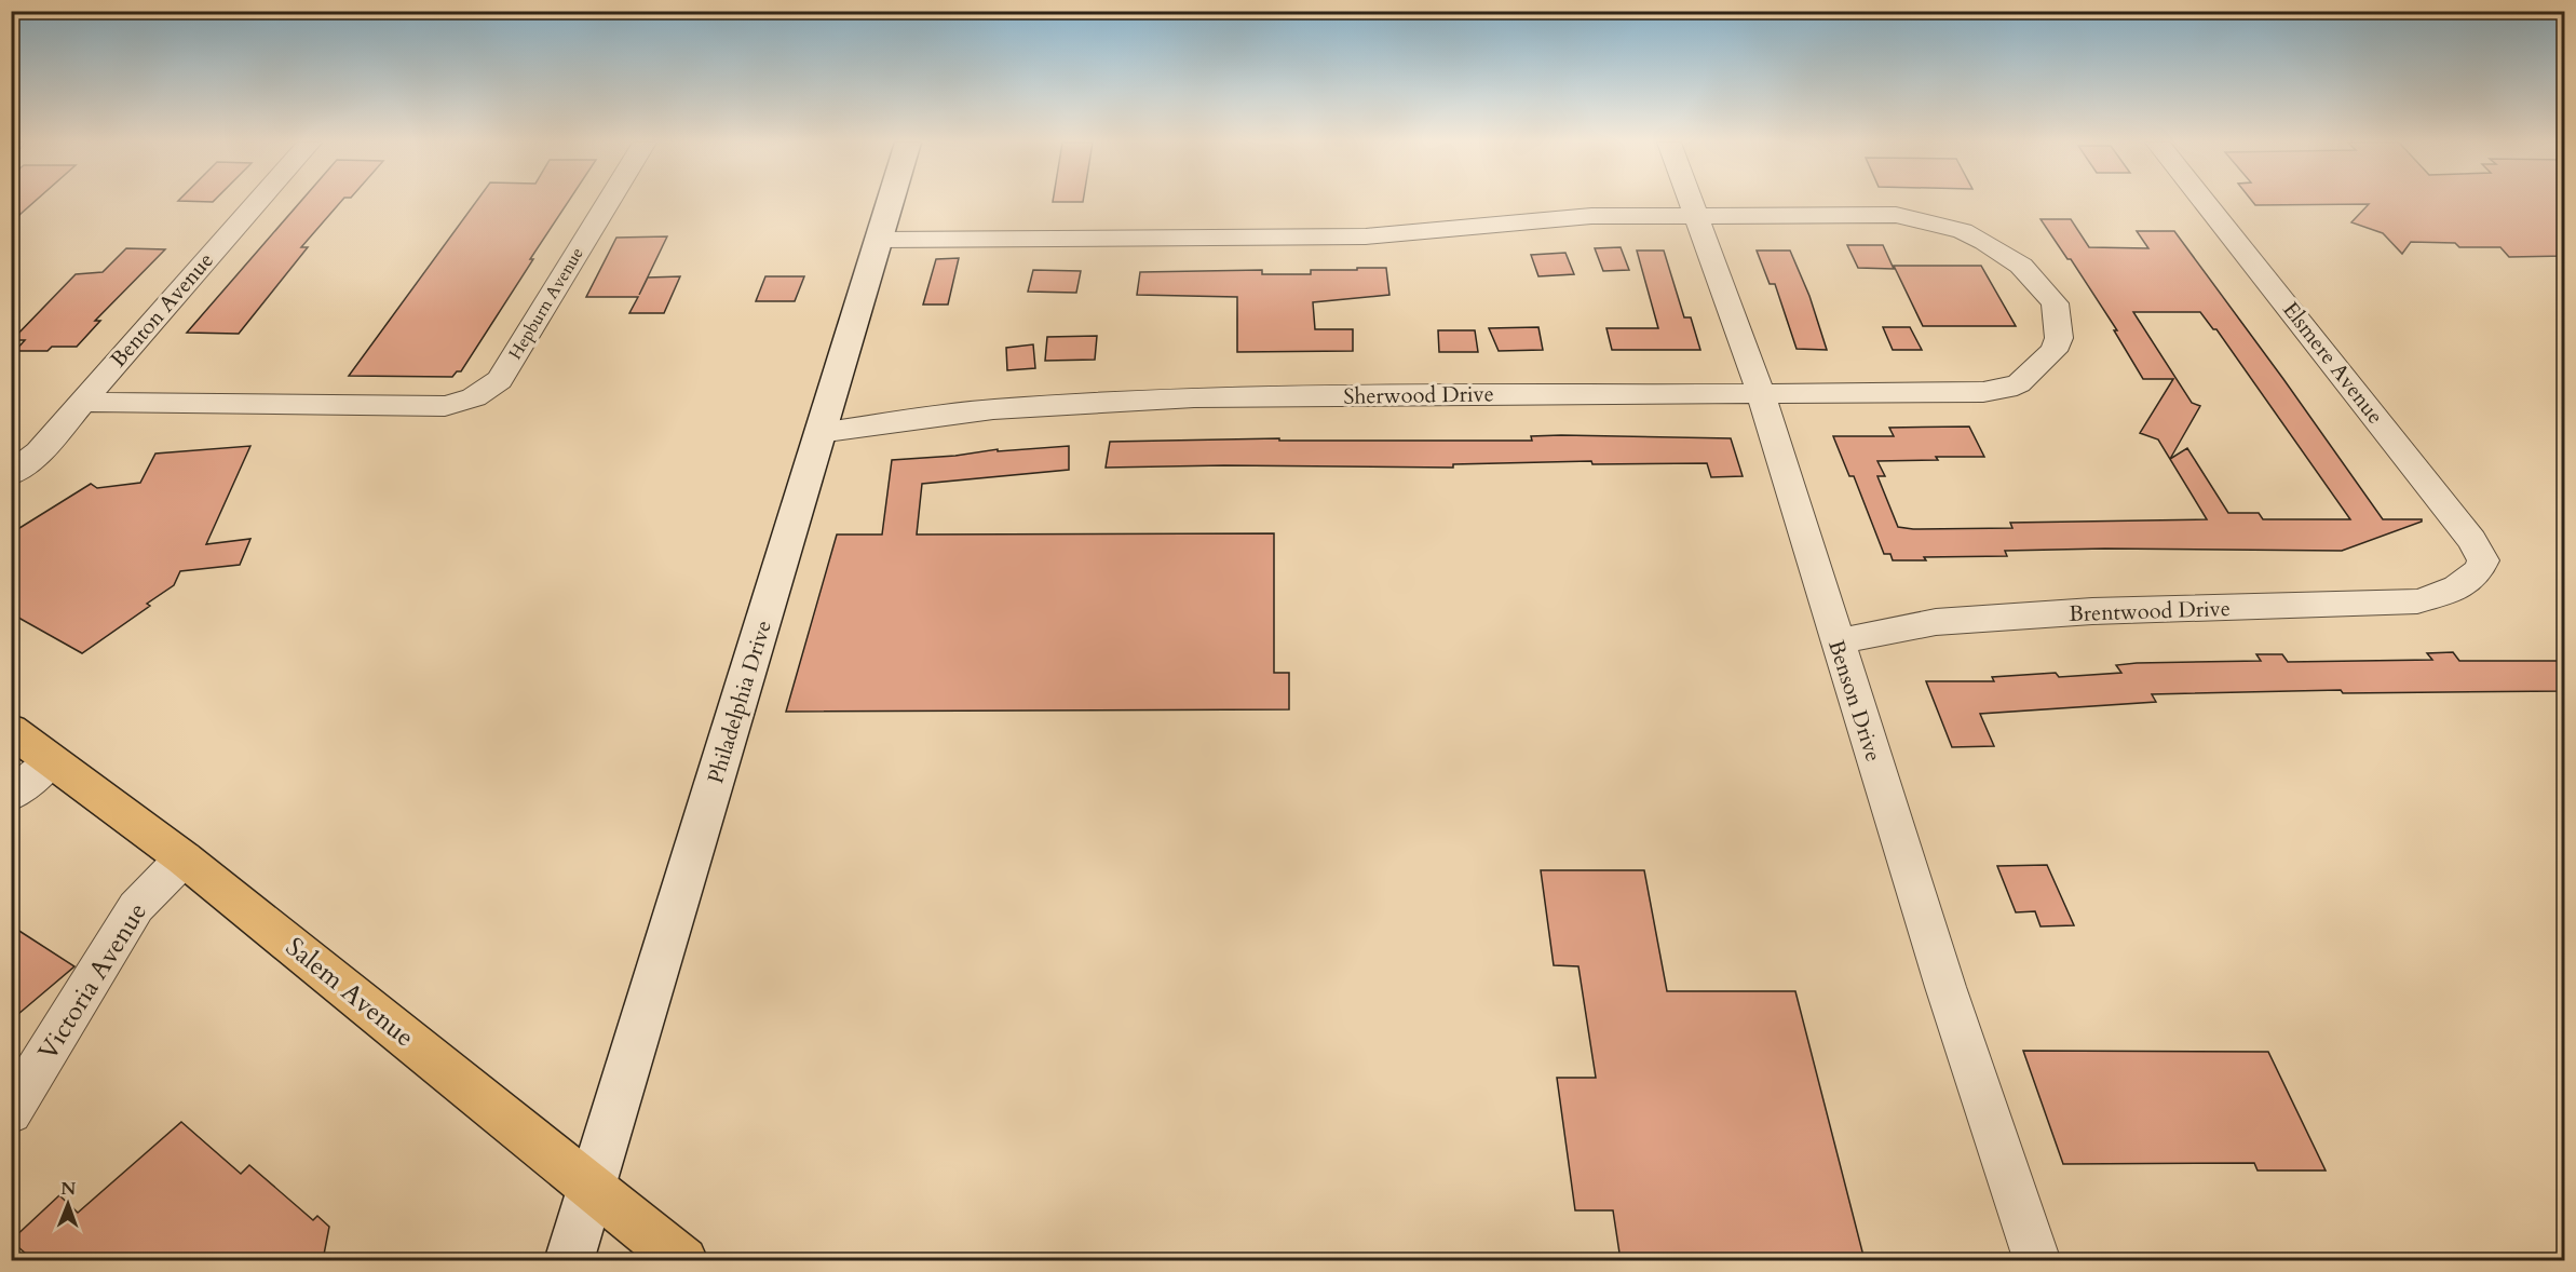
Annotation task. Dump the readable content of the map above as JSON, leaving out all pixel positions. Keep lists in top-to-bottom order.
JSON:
{
  "streets": {
    "main road": ["Philadelphia Drive", "Salem Avenue"],
    "street": [
      "Hepburn Avenue",
      "Benton Avenue",
      "Elsmere Avenue",
      "Sherwood Drive",
      "Brentwood Drive",
      "Benson Drive",
      "Victoria Avenue"
    ]
  },
  "crossings": [
    ["Hepburn Avenue", "Benton Avenue"],
    ["Elsmere Avenue", "Brentwood Drive"],
    ["Sherwood Drive", "Benson Drive"],
    ["Sherwood Drive", "Philadelphia Drive"],
    ["Brentwood Drive", "Benson Drive"],
    ["Philadelphia Drive", "Salem Avenue"],
    ["Victoria Avenue", "Salem Avenue"]
  ],
  "north": "top"
}
